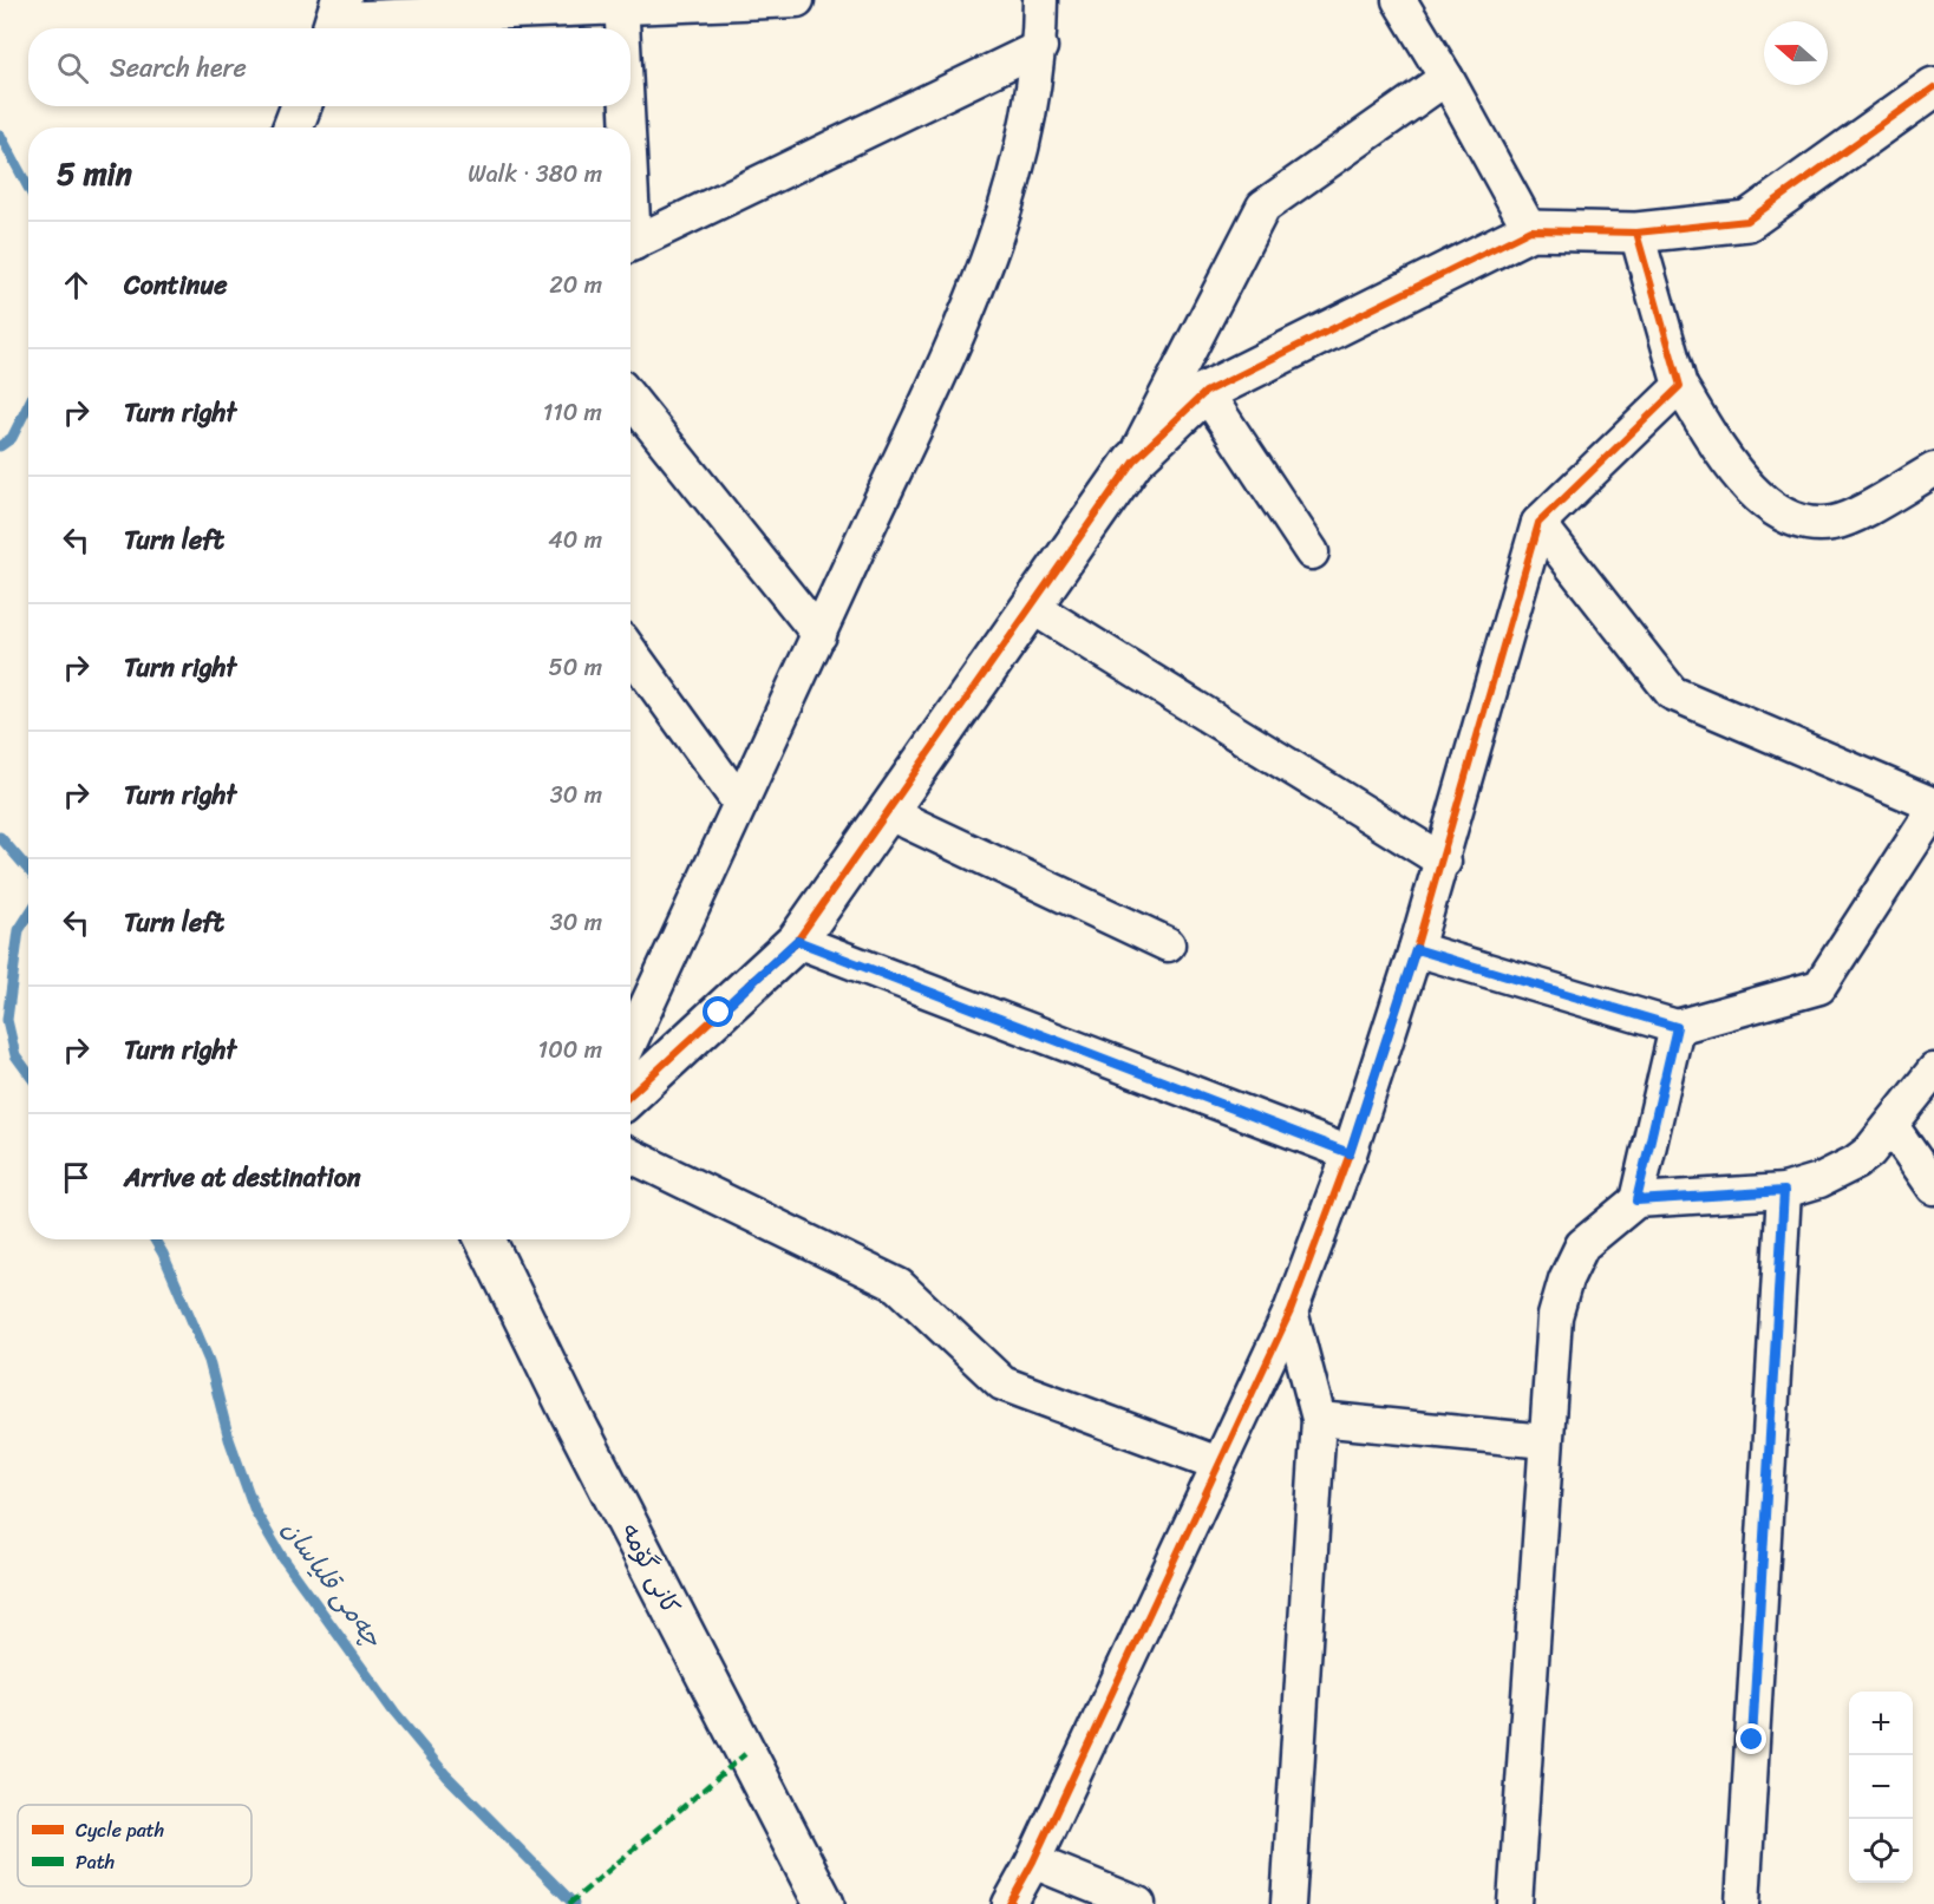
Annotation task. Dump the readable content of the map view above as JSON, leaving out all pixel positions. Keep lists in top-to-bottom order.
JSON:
{
  "streets": {
    "street": ["کانی گۆمە"]
  },
  "water": ["چەمی قلیاسان"],
  "legend": ["Cycle path", "Path"],
  "north": "left",
  "page": {
    "search": "Search here",
    "heading": ["5 min", "Walk · 380 m"],
    "list": [
      ["Continue", "20 m"],
      ["Turn right", "110 m"],
      ["Turn left", "40 m"],
      ["Turn right", "50 m"],
      ["Turn right", "30 m"],
      ["Turn left", "30 m"],
      ["Turn right", "100 m"],
      "Arrive at destination"
    ],
    "map_buttons": ["+", "−"]
  }
}
